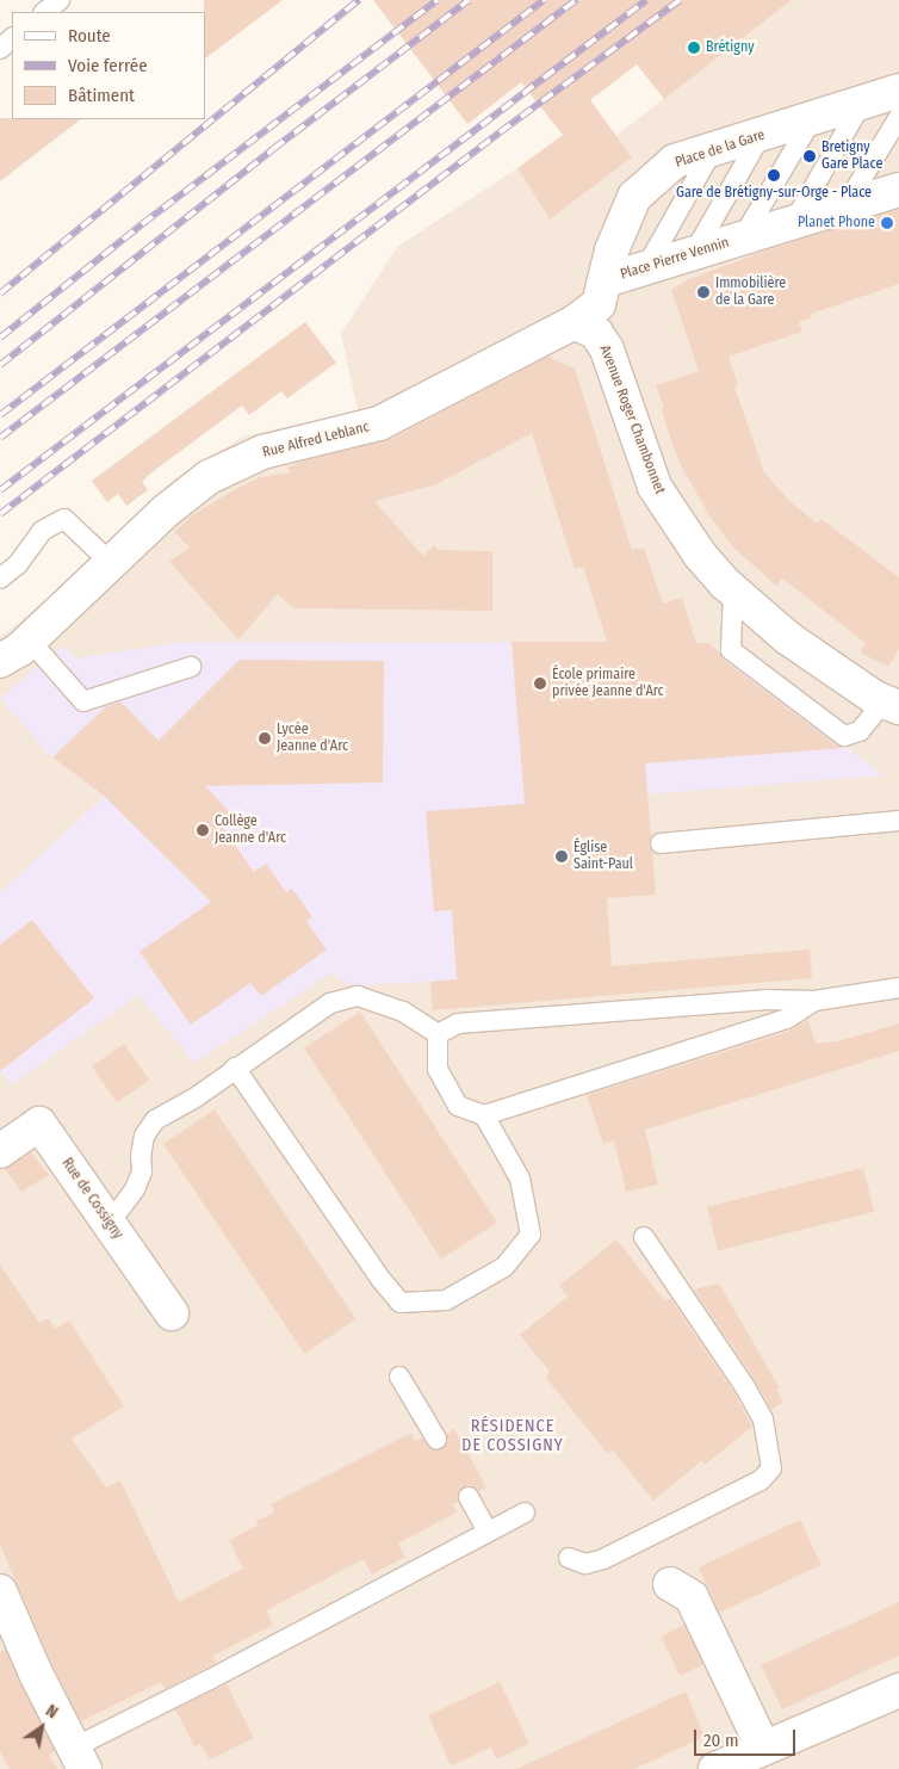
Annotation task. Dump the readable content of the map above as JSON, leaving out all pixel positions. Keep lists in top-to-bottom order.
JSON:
{
  "streets": {
    "street": [
      "Place de la Gare",
      "Place Pierre Vennin",
      "Avenue Roger Chambonnet",
      "Rue Alfred Leblanc",
      "Rue de Cossigny"
    ]
  },
  "crossings": [
    ["Place de la Gare", "Place Pierre Vennin"],
    ["Place Pierre Vennin", "Avenue Roger Chambonnet"],
    ["Place Pierre Vennin", "Rue Alfred Leblanc"],
    ["Avenue Roger Chambonnet", "Rue Alfred Leblanc"]
  ],
  "districts": ["RÉSIDENCE DE COSSIGNY"],
  "places": [
    "Brétigny",
    "Bretigny Gare Place",
    "Gare de Brétigny-sur-Orge - Place",
    "Planet Phone",
    "Immobilière de la Gare",
    "École primaire privée Jeanne d'Arc",
    "Lycée Jeanne d'Arc",
    "Collège Jeanne d'Arc",
    "Église Saint-Paul"
  ],
  "legend": ["Route", "Voie ferrée", "Bâtiment"],
  "scale_bar": "20 m",
  "north": "top right"
}
